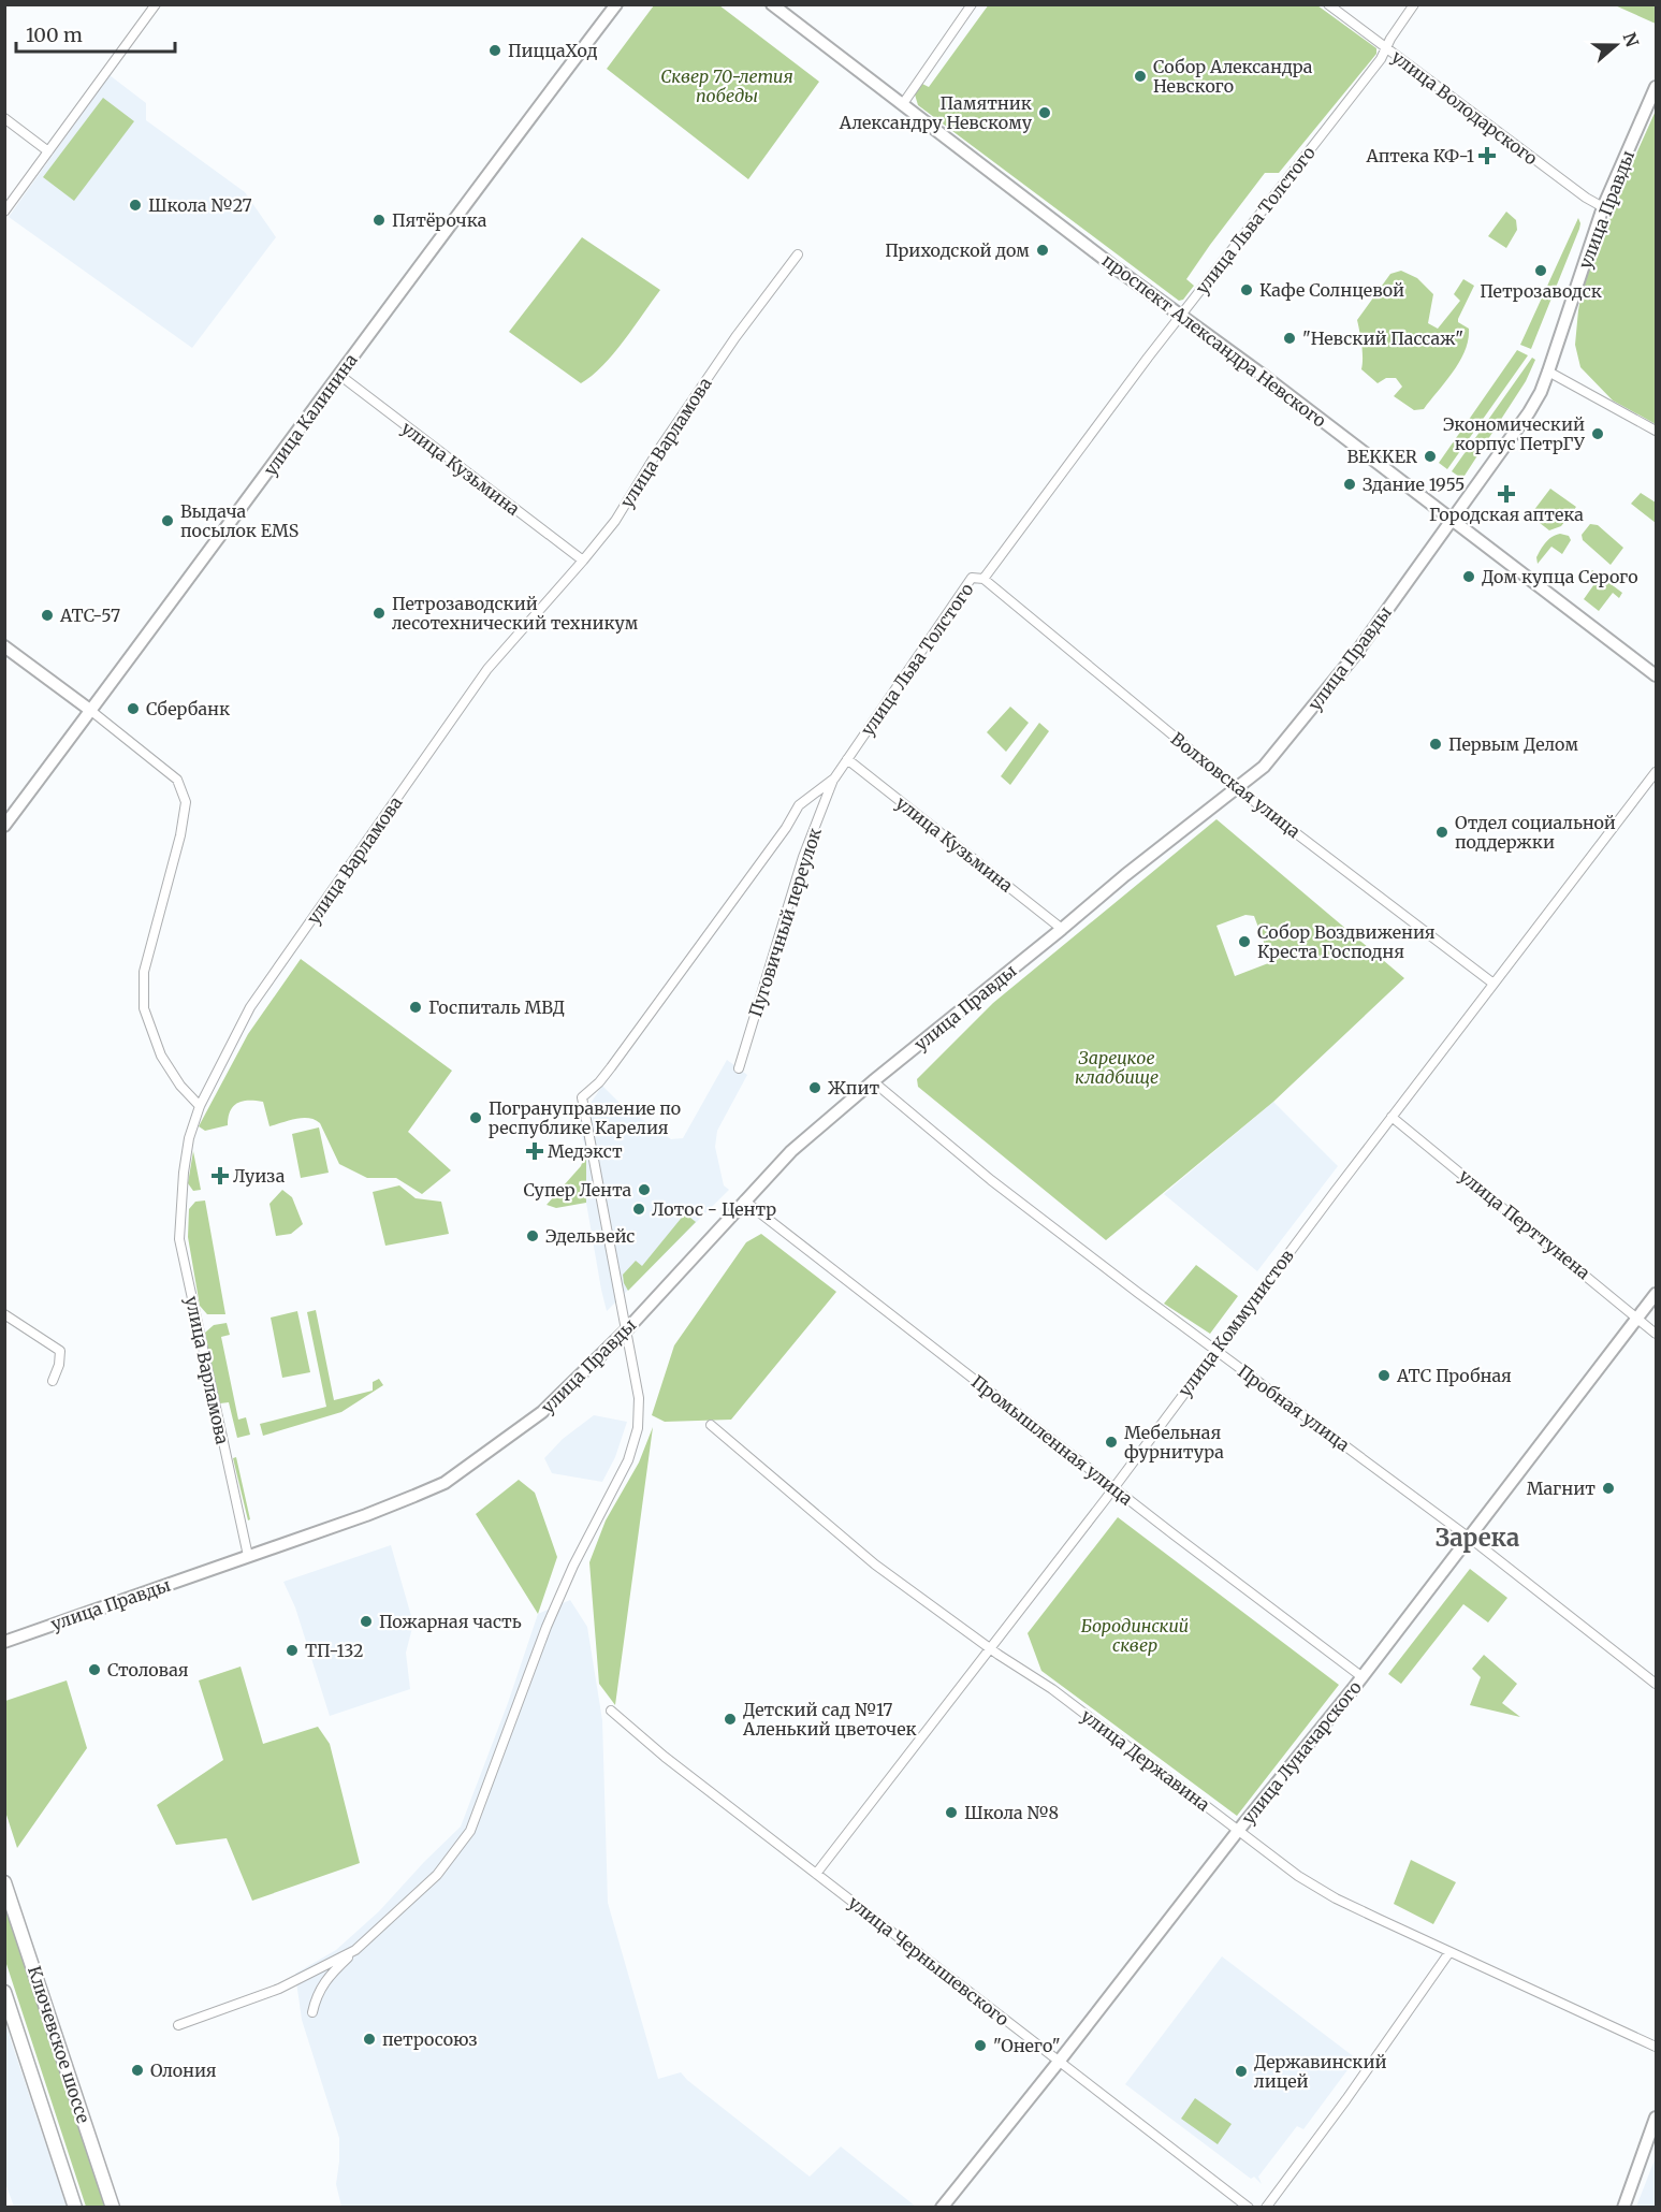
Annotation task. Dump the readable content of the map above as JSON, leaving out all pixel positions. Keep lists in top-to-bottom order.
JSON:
{
  "streets": {
    "main road": [
      "улица Правды",
      "проспект Александра Невского",
      "улица Калинина",
      "улица Луначарского",
      "Ключевское шоссе"
    ],
    "street": [
      "улица Володарского",
      "улица Льва Толстого",
      "улица Варламова",
      "улица Кузьмина",
      "Волховская улица",
      "Пуговичный переулок",
      "улица Перттунена",
      "улица Коммунистов",
      "Пробная улица",
      "Промышленная улица",
      "улица Державина",
      "улица Чернышевского"
    ]
  },
  "crossings": [
    ["улица Володарского", "улица Правды"],
    ["улица Володарского", "улица Льва Толстого"],
    ["улица Правды", "улица Льва Толстого"],
    ["улица Правды", "проспект Александра Невского"],
    ["улица Правды", "улица Варламова"],
    ["улица Правды", "улица Кузьмина"],
    ["улица Правды", "Волховская улица"],
    ["улица Правды", "Пробная улица"],
    ["улица Правды", "Промышленная улица"],
    ["улица Льва Толстого", "проспект Александра Невского"],
    ["улица Льва Толстого", "улица Кузьмина"],
    ["улица Льва Толстого", "Волховская улица"],
    ["улица Льва Толстого", "Пуговичный переулок"],
    ["улица Калинина", "улица Кузьмина"],
    ["улица Варламова", "улица Кузьмина"],
    ["Волховская улица", "улица Коммунистов"],
    ["улица Перттунена", "улица Коммунистов"],
    ["улица Перттунена", "улица Луначарского"],
    ["улица Коммунистов", "Пробная улица"],
    ["улица Коммунистов", "Промышленная улица"],
    ["улица Коммунистов", "улица Державина"],
    ["улица Коммунистов", "улица Чернышевского"],
    ["Пробная улица", "улица Луначарского"],
    ["Промышленная улица", "улица Луначарского"],
    ["улица Луначарского", "улица Державина"],
    ["улица Луначарского", "улица Чернышевского"]
  ],
  "districts": ["Зарека"],
  "parks": ["Сквер 70-летия победы", "Зарецкое кладбище", "Бородинский сквер"],
  "places": {
    "other": [
      "ПиццаХод",
      "Собор Александра Невского",
      "Памятник Александру Невскому",
      "Школа №27",
      "Пятёрочка",
      "Приходской дом",
      "Петрозаводск",
      "Кафе Солнцевой",
      "\"Невский Пассаж\"",
      "Экономический корпус ПетрГУ",
      "BEKKER",
      "Здание 1955",
      "Выдача посылок EMS",
      "Дом купца Серого",
      "Петрозаводский лесотехнический техникум",
      "АТС-57",
      "Сбербанк",
      "Первым Делом",
      "Отдел социальной поддержки",
      "Собор Воздвижения Креста Господня",
      "Госпиталь МВД",
      "Жпит",
      "Погрануправление по республике Карелия",
      "Супер Лента",
      "Лотос - Центр",
      "Эдельвейс",
      "АТС Пробная",
      "Мебельная фурнитура",
      "Магнит",
      "Пожарная часть",
      "ТП-132",
      "Столовая",
      "Детский сад №17 Аленький цветочек",
      "Школа №8",
      "петросоюз",
      "\"Онего\"",
      "Олония",
      "Державинский лицей"
    ],
    "health": [
      "Аптека КФ-1",
      "Городская аптека",
      "Медэкст",
      "Луиза"
    ]
  },
  "scale_bar": "100 m",
  "north": "right"
}
